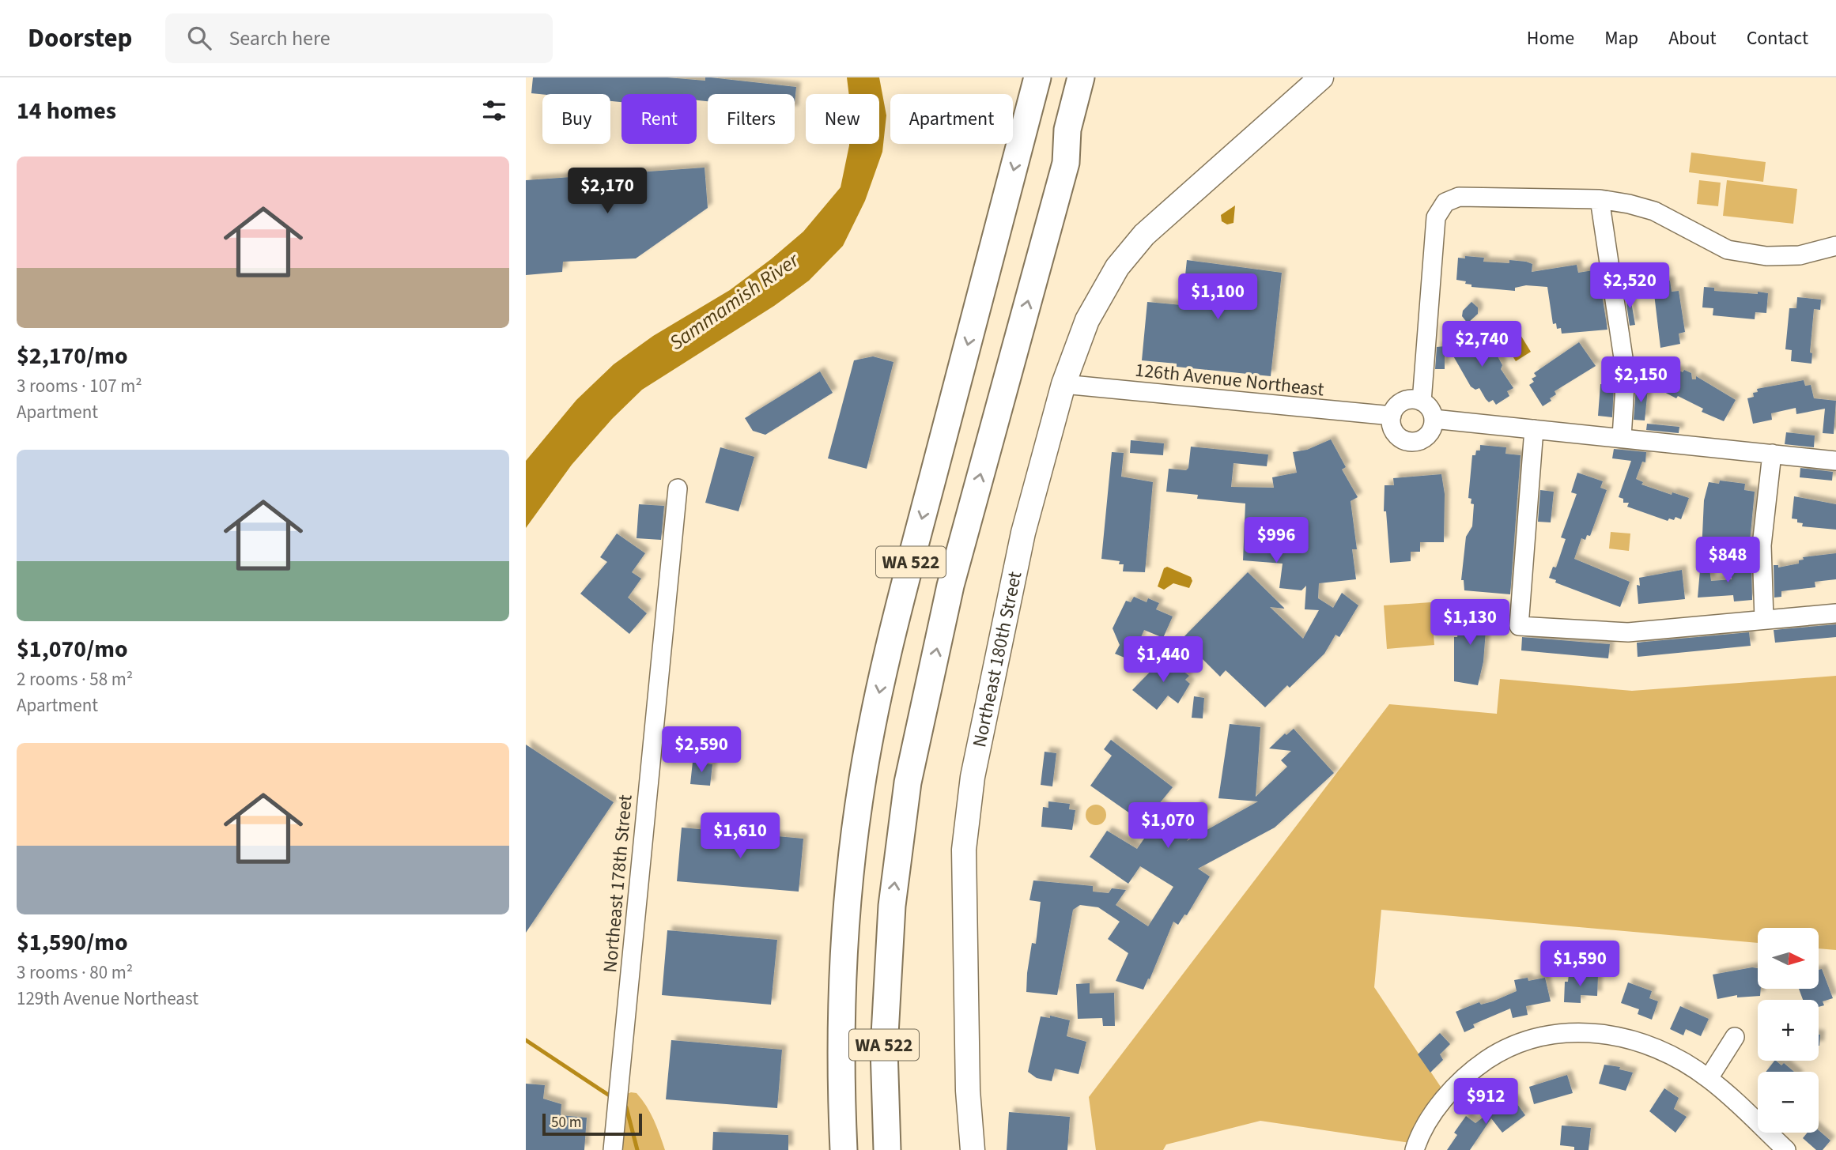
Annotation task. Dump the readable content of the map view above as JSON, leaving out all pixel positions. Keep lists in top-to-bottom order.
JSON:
{
  "streets": {
    "highway": ["WA 522"],
    "main road": ["Northeast 180th Street"],
    "street": ["126th Avenue Northeast", "Northeast 178th Street"]
  },
  "crossings": [
    ["126th Avenue Northeast", "Northeast 180th Street"]
  ],
  "water": ["Sammamish River"],
  "scale_bar": "50 m",
  "north": "right",
  "page": {
    "header": "Doorstep",
    "search": "Search here",
    "nav": [
      "Home",
      "Map",
      "About",
      "Contact"
    ],
    "heading": "14 homes",
    "chip": [
      "Buy",
      "Rent",
      "Filters",
      "New",
      "Apartment"
    ],
    "list": [
      {
        "name": "$2,170/mo",
        "note": "3 rooms · 107 m² · Apartment"
      },
      {
        "name": "$1,070/mo",
        "note": "2 rooms · 58 m² · Apartment"
      },
      {
        "name": "$1,590/mo",
        "note": "3 rooms · 80 m² · 129th Avenue Northeast"
      }
    ],
    "price": [
      "$2,170",
      "$2,520",
      "$1,100",
      "$2,740",
      "$2,150",
      "$996",
      "$848",
      "$1,130",
      "$1,440",
      "$2,590",
      "$1,070",
      "$1,610",
      "$1,590",
      "$912"
    ],
    "map_buttons": ["+", "−"],
    "scale": "50 m"
  }
}
